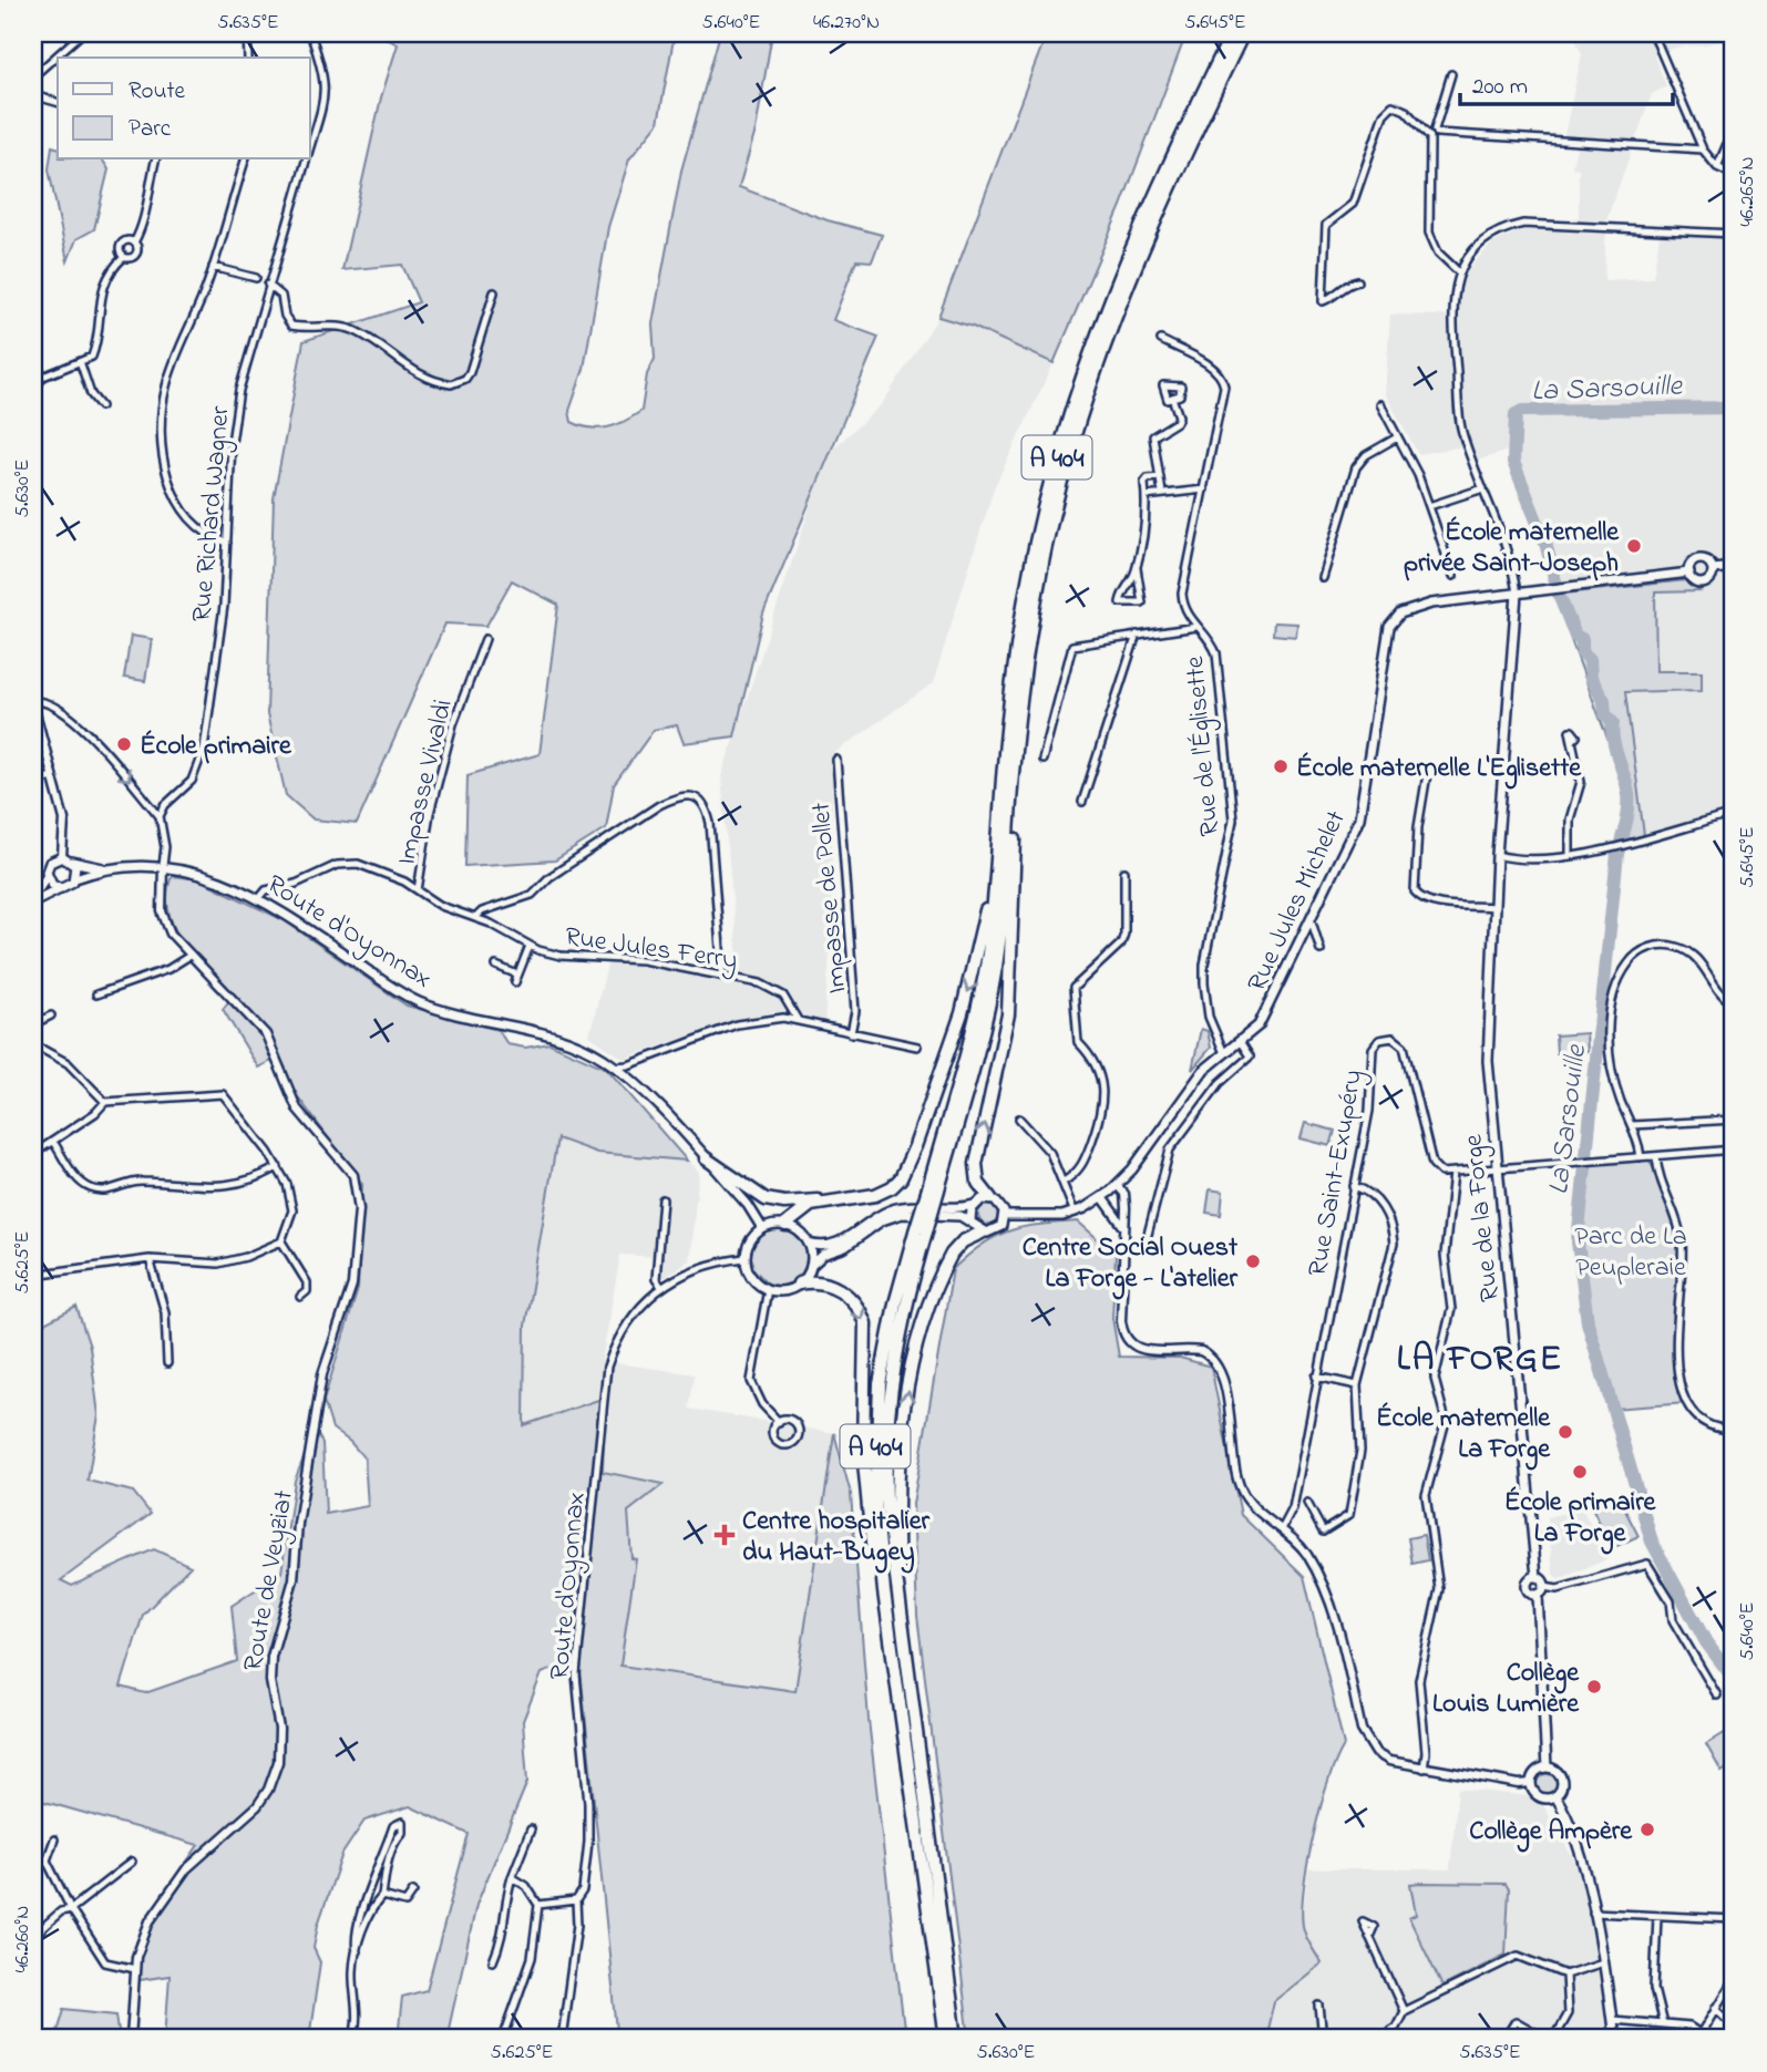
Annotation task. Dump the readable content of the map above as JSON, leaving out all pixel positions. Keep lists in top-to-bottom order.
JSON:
{
  "streets": {
    "highway": ["A 404"],
    "main road": ["Rue Jules Michelet", "Route d'Oyonnax", "Rue de la Forge"],
    "street": [
      "Rue Richard Wagner",
      "Rue de l'Églisette",
      "Impasse Vivaldi",
      "Impasse de Pollet",
      "Rue Jules Ferry",
      "Rue Saint-Exupéry",
      "Route de Veyziat"
    ]
  },
  "crossings": [
    ["Rue de l'Églisette", "Rue Jules Michelet"],
    ["Impasse Vivaldi", "Rue Jules Ferry"],
    ["Rue Jules Michelet", "Rue de la Forge"],
    ["Route d'Oyonnax", "Rue Jules Ferry"]
  ],
  "districts": ["LA FORGE"],
  "water": ["La Sarsouille"],
  "parks": ["Parc de La Peupleraie"],
  "places": {
    "other": [
      "École maternelle privée Saint-Joseph",
      "École primaire",
      "École maternelle L'Eglisette",
      "Centre Social Ouest La Forge - L'atelier",
      "École maternelle La Forge",
      "École primaire La Forge",
      "Collège Louis Lumière",
      "Collège Ampère"
    ],
    "health": ["Centre hospitalier du Haut-Bugey"]
  },
  "legend": ["Route", "Parc"],
  "scale_bar": "200 m",
  "coordinates": [
    "5.635°E",
    "5.640°E",
    "46.270°N",
    "5.645°E",
    "46.265°N",
    "5.630°E",
    "5.625°E",
    "46.260°N"
  ]
}
